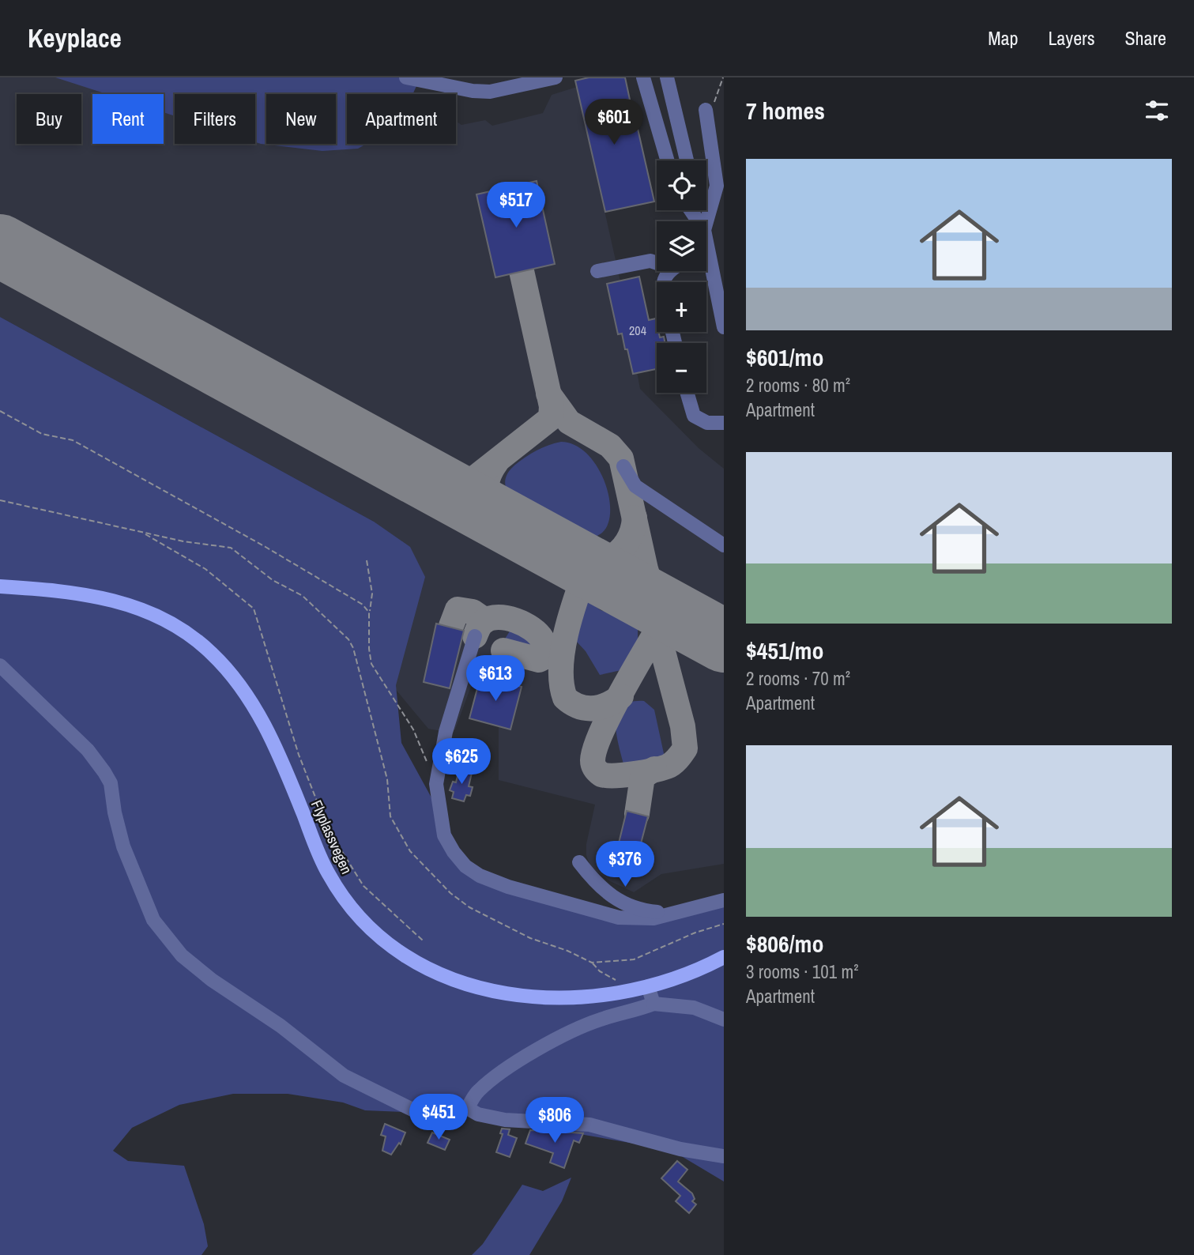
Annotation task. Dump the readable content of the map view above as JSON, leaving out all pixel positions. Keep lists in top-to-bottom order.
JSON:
{
  "streets": {
    "main road": ["Flyplassvegen"]
  },
  "house_numbers": ["204"],
  "page": {
    "header": "Keyplace",
    "nav": ["Map", "Layers", "Share"],
    "heading": "7 homes",
    "chip": [
      "Buy",
      "Rent",
      "Filters",
      "New",
      "Apartment"
    ],
    "price": [
      "$601",
      "$517",
      "$613",
      "$625",
      "$376",
      "$451",
      "$806"
    ],
    "list": [
      {
        "name": "$601/mo",
        "note": "2 rooms · 80 m² · Apartment"
      },
      {
        "name": "$451/mo",
        "note": "2 rooms · 70 m² · Apartment"
      },
      {
        "name": "$806/mo",
        "note": "3 rooms · 101 m² · Apartment"
      }
    ],
    "map_buttons": ["+", "−"]
  }
}
